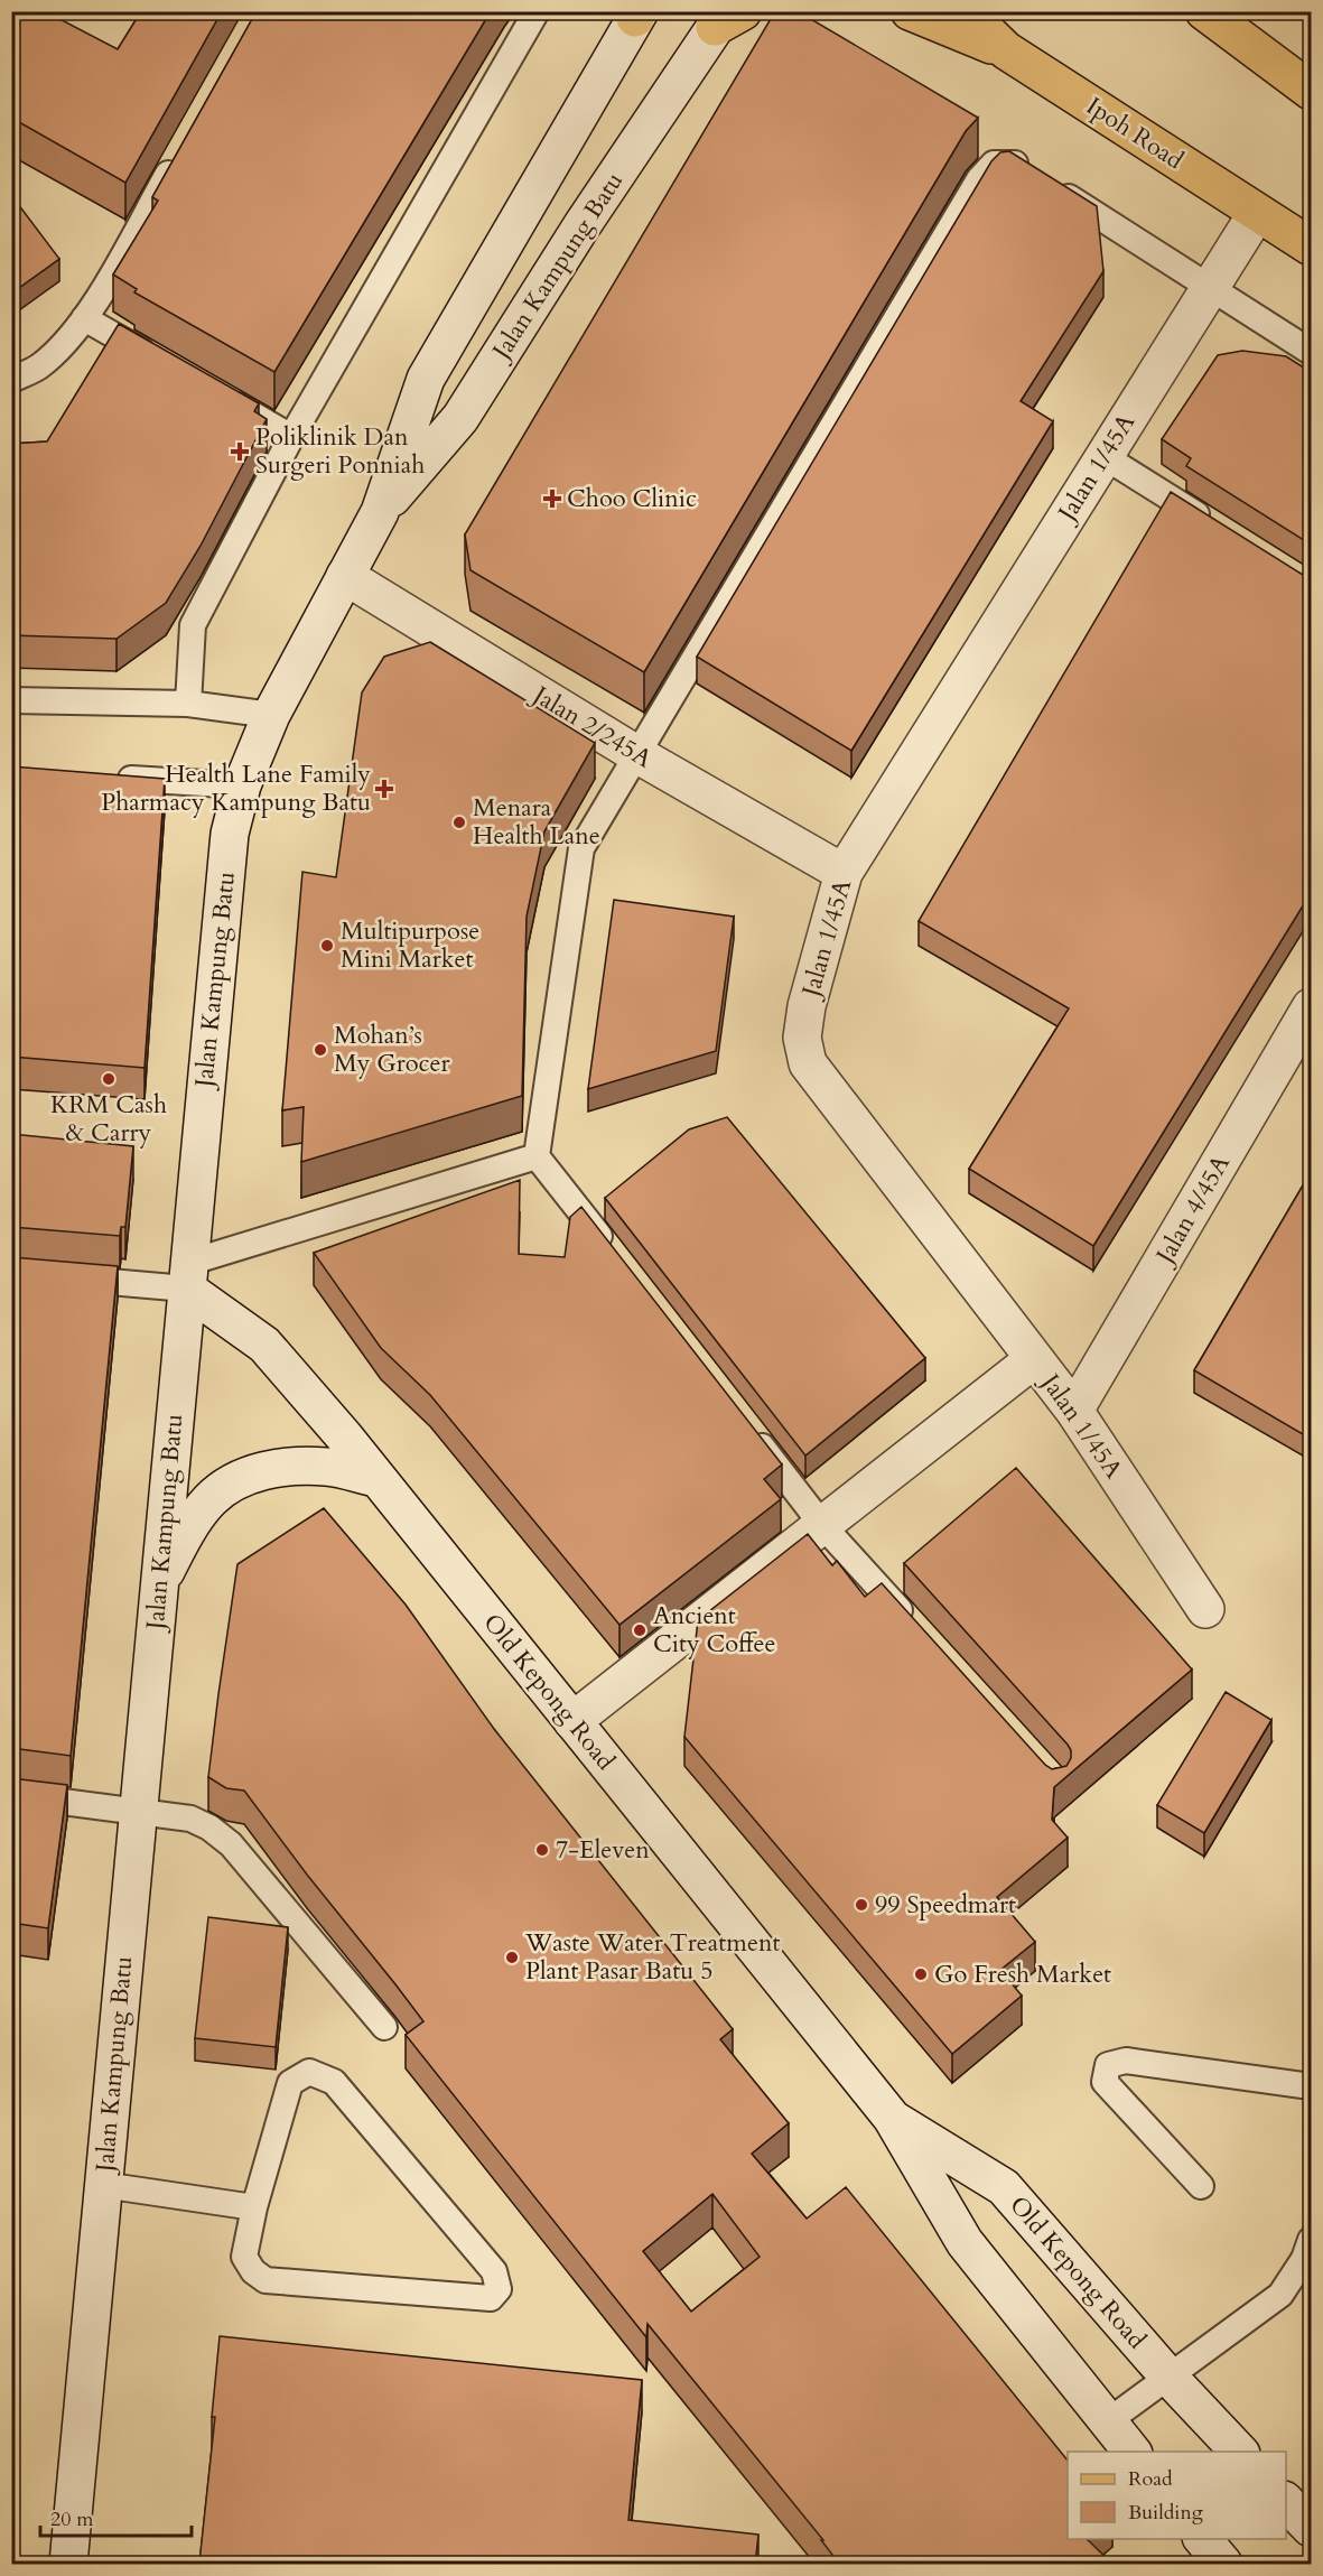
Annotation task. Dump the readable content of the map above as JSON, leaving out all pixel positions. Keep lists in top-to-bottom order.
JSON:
{
  "streets": {
    "main road": ["Ipoh Road"],
    "street": [
      "Jalan Kampung Batu",
      "Jalan 1/45A",
      "Jalan 2/245A",
      "Jalan 4/45A",
      "Old Kepong Road"
    ]
  },
  "crossings": [
    ["Ipoh Road", "Jalan 1/45A"],
    ["Jalan Kampung Batu", "Jalan 2/245A"],
    ["Jalan Kampung Batu", "Old Kepong Road"],
    ["Jalan 1/45A", "Jalan 2/245A"],
    ["Jalan 1/45A", "Jalan 4/45A"]
  ],
  "places": {
    "health": ["Poliklinik Dan Surgeri Ponniah", "Choo Clinic", "Health Lane Family Pharmacy Kampung Batu"],
    "other": [
      "Menara Health Lane",
      "Multipurpose Mini Market",
      "Mohan’s My Grocer",
      "KRM Cash & Carry",
      "Ancient City Coffee",
      "7-Eleven",
      "99 Speedmart",
      "Waste Water Treatment Plant Pasar Batu 5",
      "Go Fresh Market"
    ]
  },
  "legend": ["Road", "Building"],
  "scale_bar": "20 m"
}
